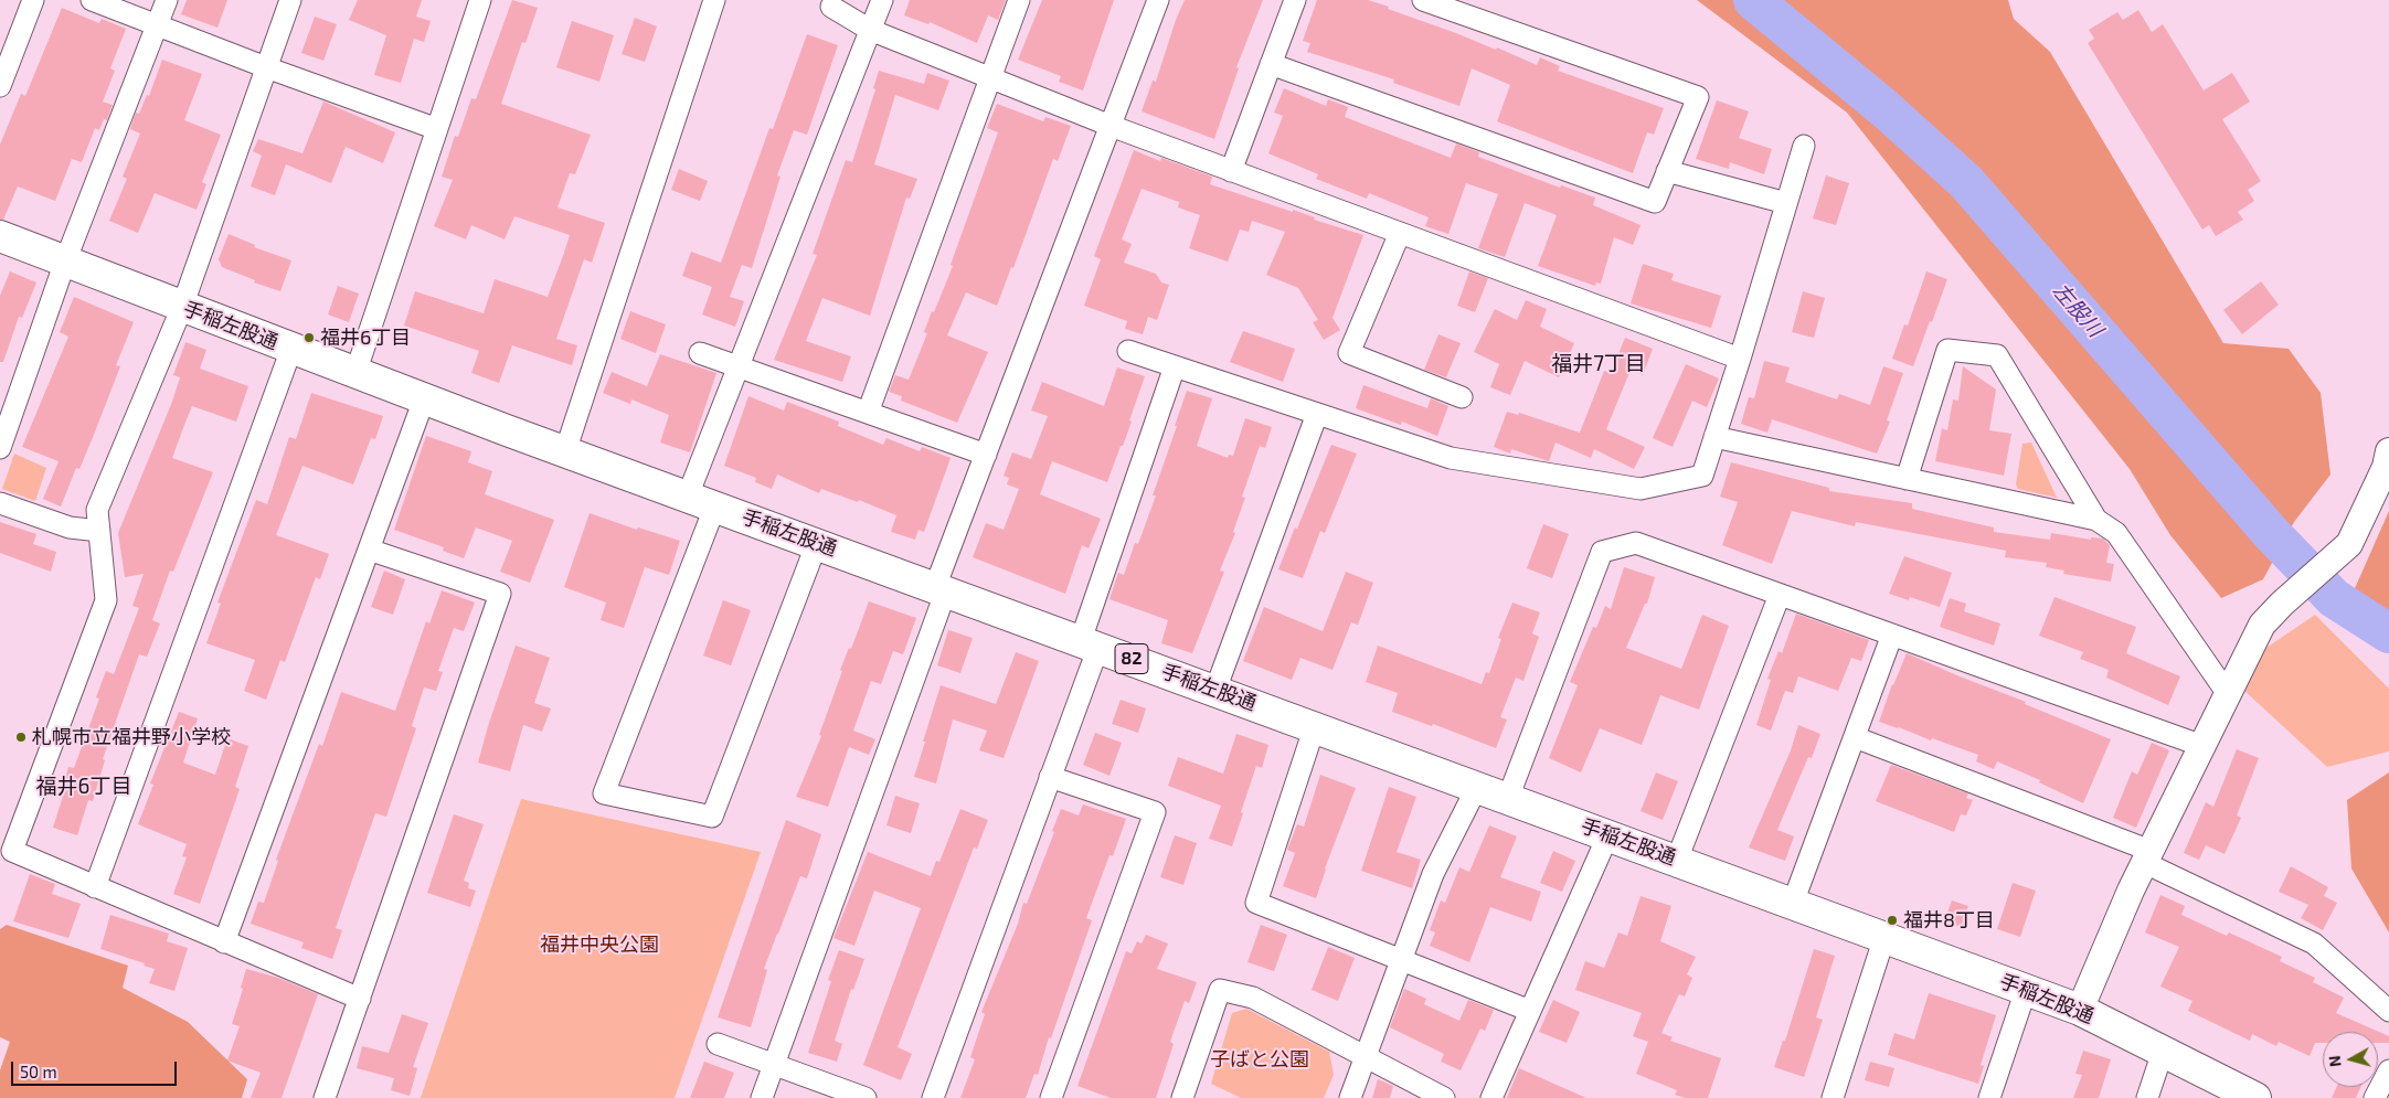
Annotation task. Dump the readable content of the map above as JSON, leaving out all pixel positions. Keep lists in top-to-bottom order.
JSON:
{
  "streets": {
    "main road": ["手稲左股通", "82"]
  },
  "districts": ["福井7丁目", "福井6丁目"],
  "water": ["左股川"],
  "parks": ["福井中央公園", "子ばと公園"],
  "places": ["福井6丁目", "札幌市立福井野小学校", "福井8丁目"],
  "scale_bar": "50 m",
  "north": "left"
}
